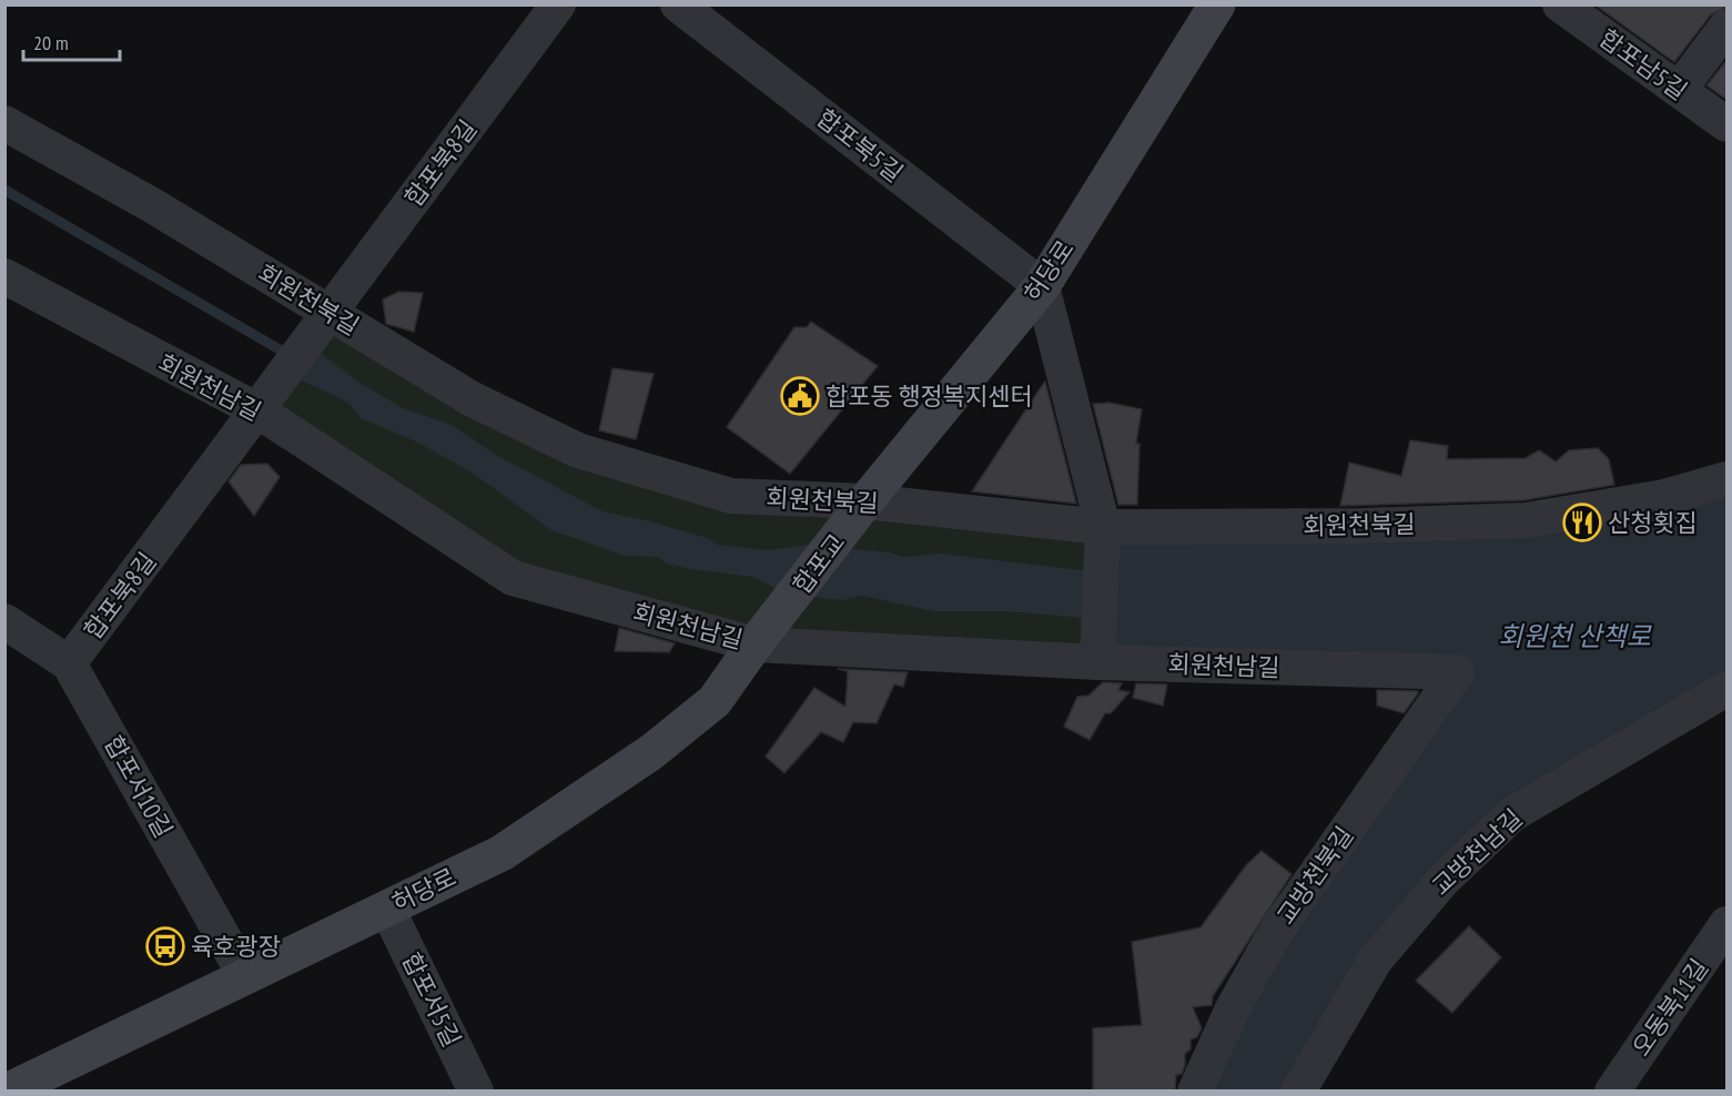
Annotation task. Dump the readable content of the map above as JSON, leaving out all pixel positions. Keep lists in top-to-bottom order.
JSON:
{
  "streets": {
    "main road": ["허당로", "합포교"],
    "street": [
      "합포남5길",
      "합포북5길",
      "합포북8길",
      "회원천북길",
      "회원천남길",
      "합포서10길",
      "교방천남길",
      "교방천북길",
      "합포서5길",
      "오동북11길"
    ]
  },
  "crossings": [
    ["합포북5길", "허당로"],
    ["합포북8길", "회원천북길"],
    ["합포북8길", "회원천남길"],
    ["합포북8길", "합포서10길"],
    ["허당로", "회원천북길"],
    ["허당로", "회원천남길"],
    ["허당로", "합포교"],
    ["허당로", "합포서10길"],
    ["허당로", "합포서5길"],
    ["회원천북길", "합포교"],
    ["회원천남길", "교방천북길"]
  ],
  "water": ["회원천 산책로"],
  "places": {
    "public building": ["합포동 행정복지센터"],
    "restaurant": ["산청횟집"],
    "bus stop": ["육호광장"]
  },
  "scale_bar": "20 m"
}
